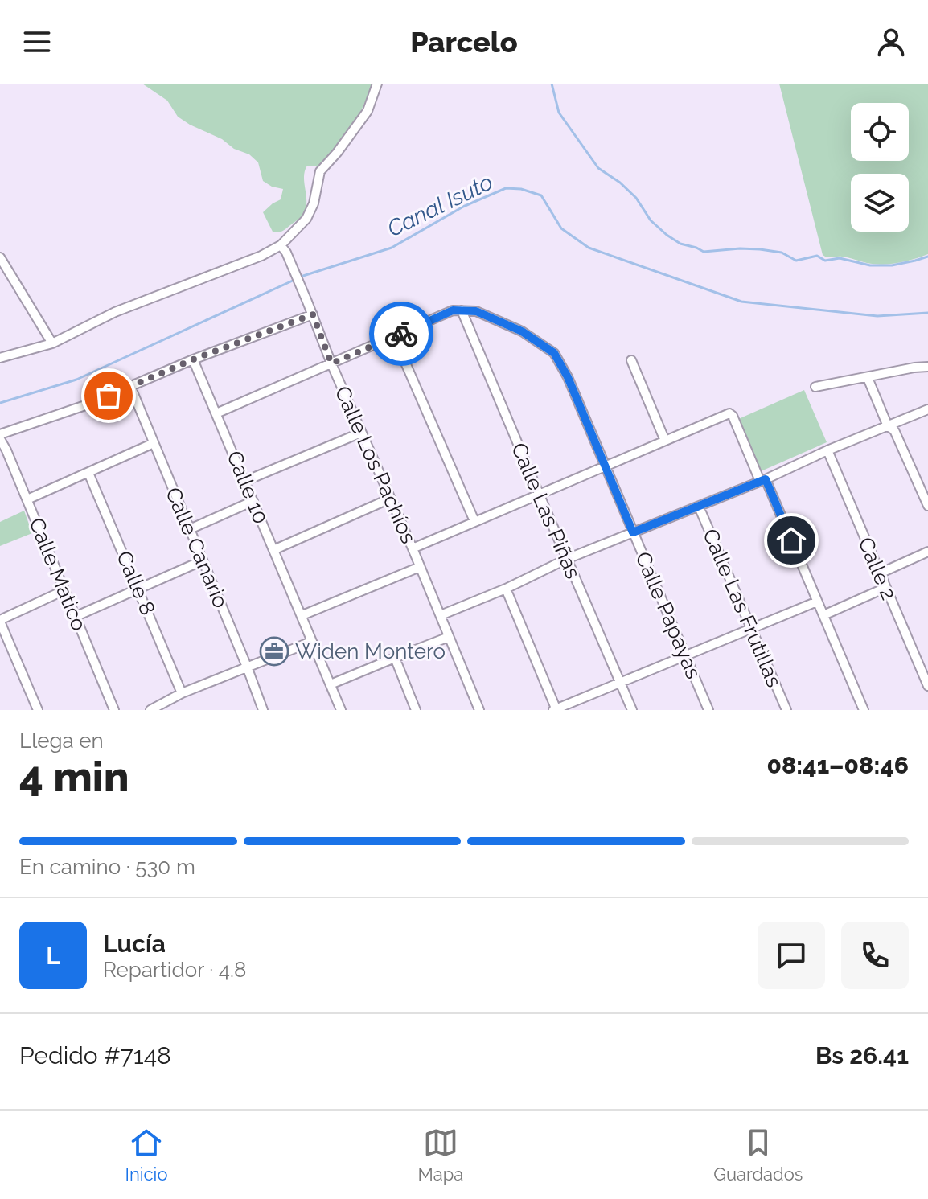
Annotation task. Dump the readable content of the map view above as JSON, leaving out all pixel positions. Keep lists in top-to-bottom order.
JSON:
{
  "streets": {
    "street": [
      "Calle Los Pachíos",
      "Calle 10",
      "Calle Las Piñas",
      "Calle Canario",
      "Calle 2",
      "Calle Matico",
      "Calle 8",
      "Calle Las Frutillas",
      "Calle Papayas"
    ]
  },
  "crossings": [
    ["Calle Las Piñas", "Calle Papayas"]
  ],
  "water": ["Canal Isuto"],
  "places": {
    "office": ["Widen Montero"]
  },
  "page": {
    "header": "Parcelo",
    "heading": ["4 min", "Llega en", "08:41–08:46"],
    "panel": [
      "Lucía",
      "Repartidor · 4.8",
      "Pedido #7148",
      "Bs 26.41"
    ],
    "bar": "En camino · 530 m",
    "round": "L",
    "tabs": ["Inicio", "Mapa", "Guardados"]
  }
}
